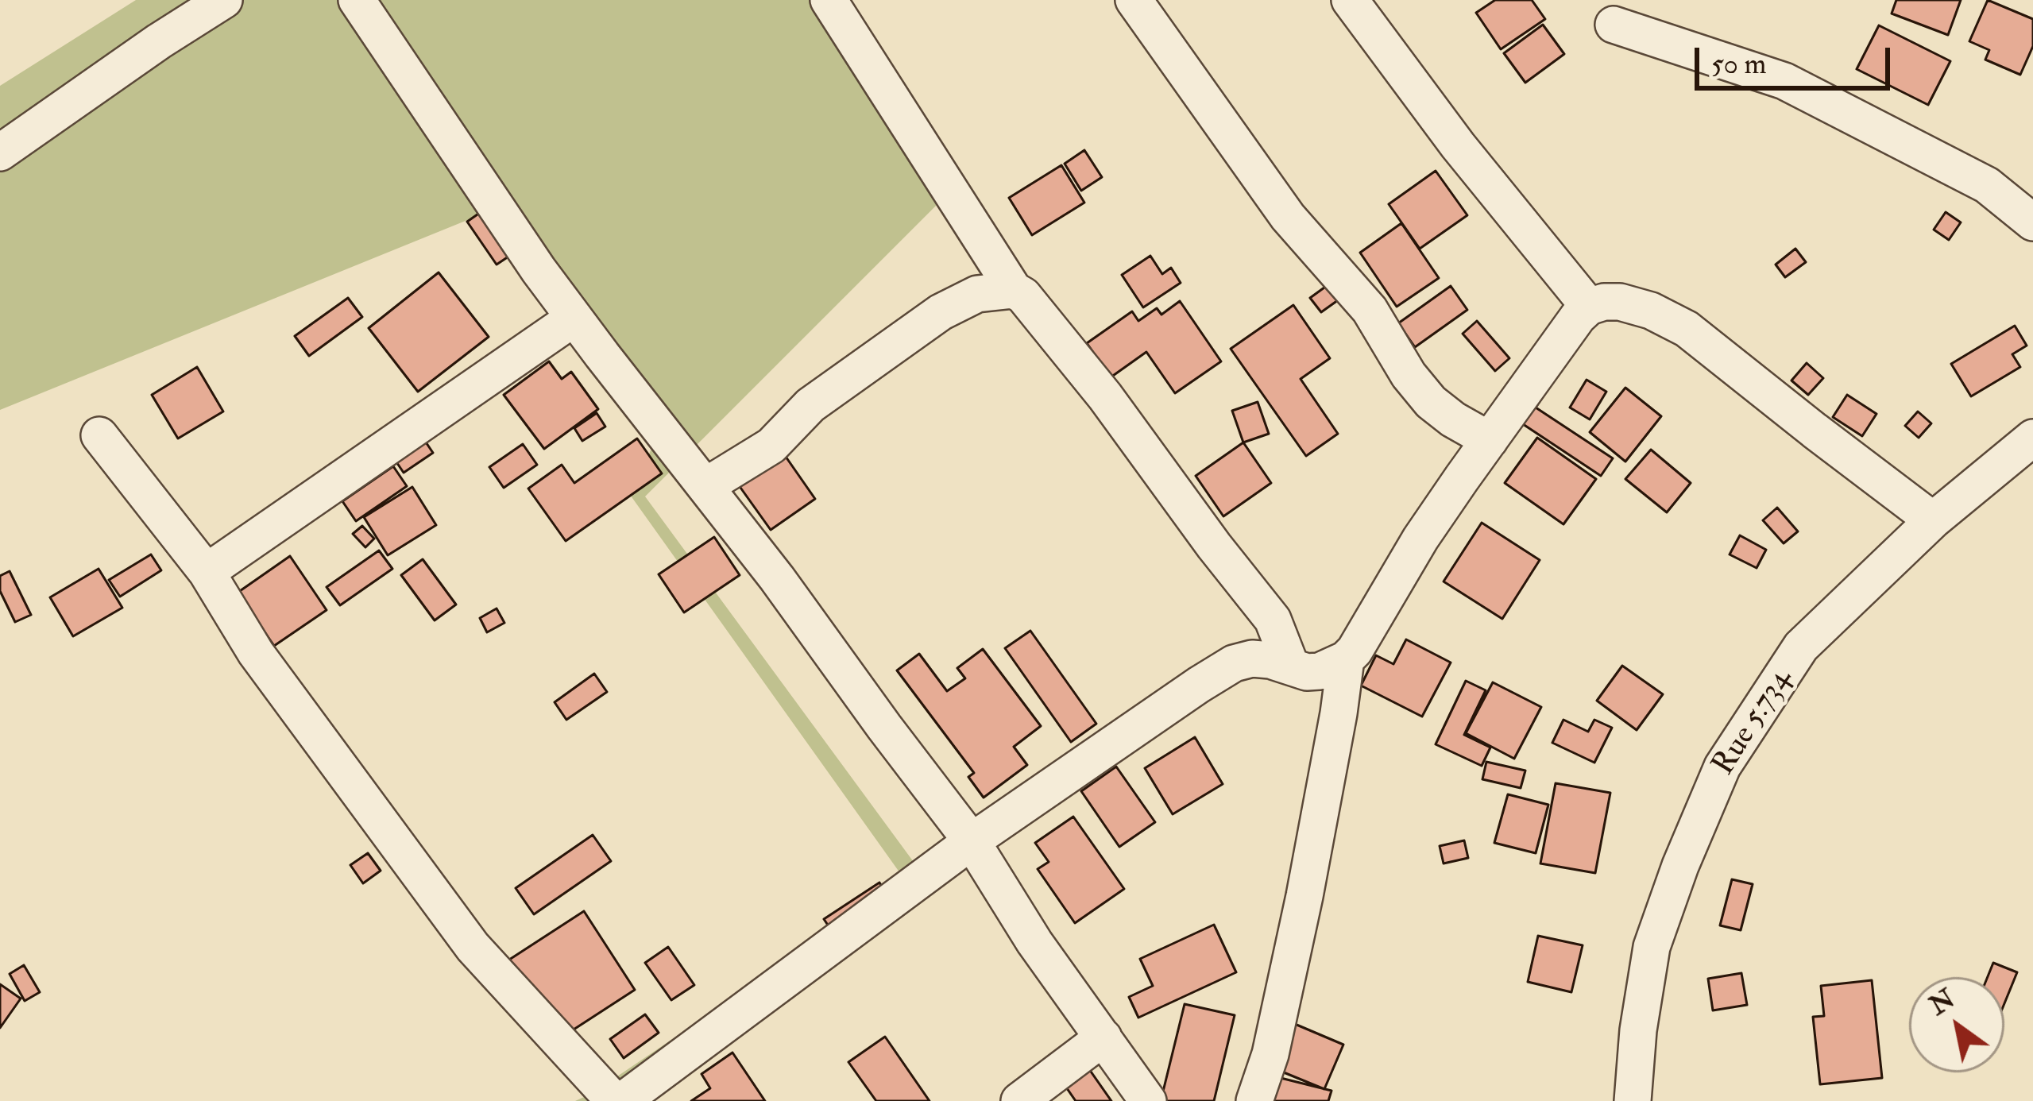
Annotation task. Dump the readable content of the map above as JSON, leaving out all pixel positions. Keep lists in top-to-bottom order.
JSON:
{
  "streets": {
    "street": ["Rue 5.734"]
  },
  "scale_bar": "50 m",
  "north": "top left"
}
